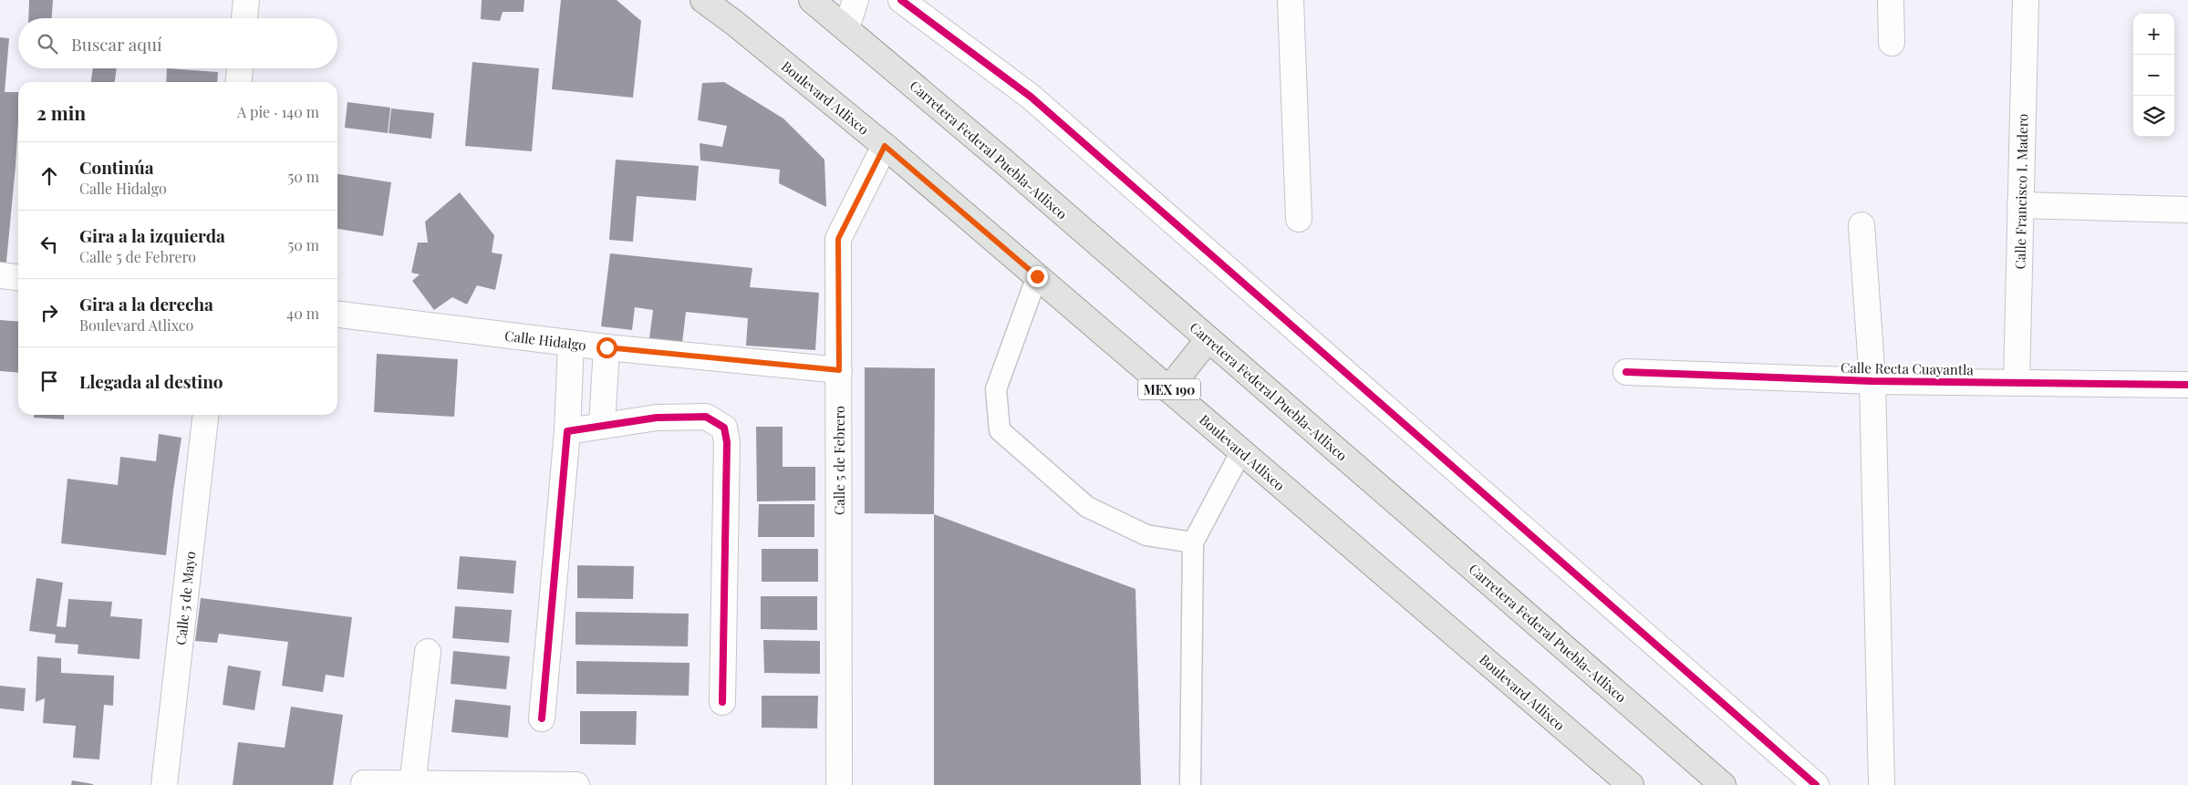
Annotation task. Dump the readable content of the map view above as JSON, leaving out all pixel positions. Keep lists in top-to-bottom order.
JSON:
{
  "streets": {
    "main road": ["Boulevard Atlixco", "Carretera Federal Puebla-Atlixco", "MEX 190"],
    "street": [
      "Calle Francisco I. Madero",
      "Calle Hidalgo",
      "Calle Recta Cuayantla",
      "Calle 5 de Febrero",
      "Calle 5 de Mayo"
    ]
  },
  "crossings": [
    ["Boulevard Atlixco", "Calle 5 de Febrero"],
    ["Calle Francisco I. Madero", "Calle Recta Cuayantla"],
    ["Calle Hidalgo", "Calle 5 de Febrero"]
  ],
  "page": {
    "map_buttons": ["+", "−"],
    "search": "Buscar aquí",
    "heading": ["2 min", "A pie · 140 m"],
    "list": [
      ["Continúa", "Calle Hidalgo", "50 m"],
      ["Gira a la izquierda", "Calle 5 de Febrero", "50 m"],
      ["Gira a la derecha", "Boulevard Atlixco", "40 m"],
      "Llegada al destino"
    ]
  }
}
